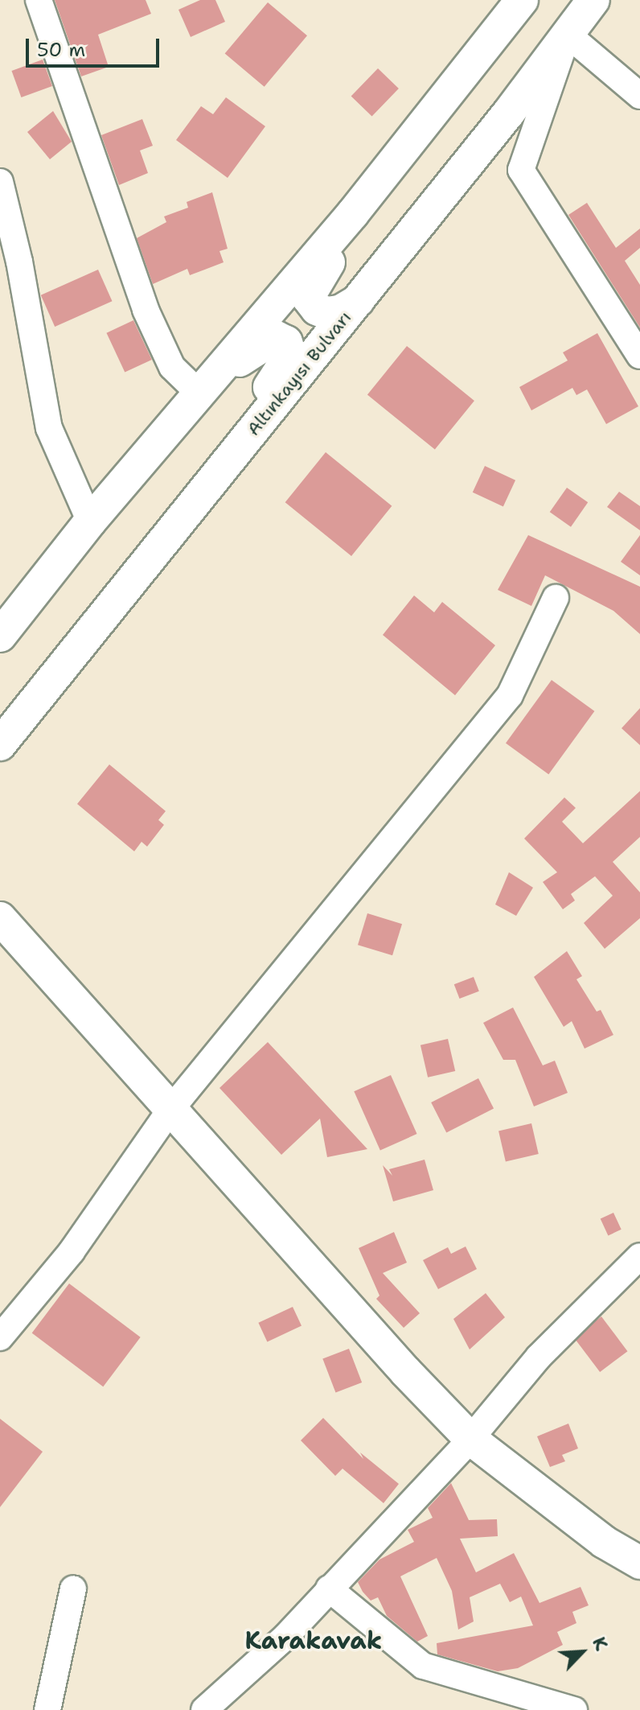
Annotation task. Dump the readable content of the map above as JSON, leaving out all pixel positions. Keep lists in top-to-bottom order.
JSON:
{
  "streets": {
    "main road": ["Altınkayısı Bulvarı"]
  },
  "districts": ["Karakavak"],
  "scale_bar": "50 m",
  "north": "top right"
}
